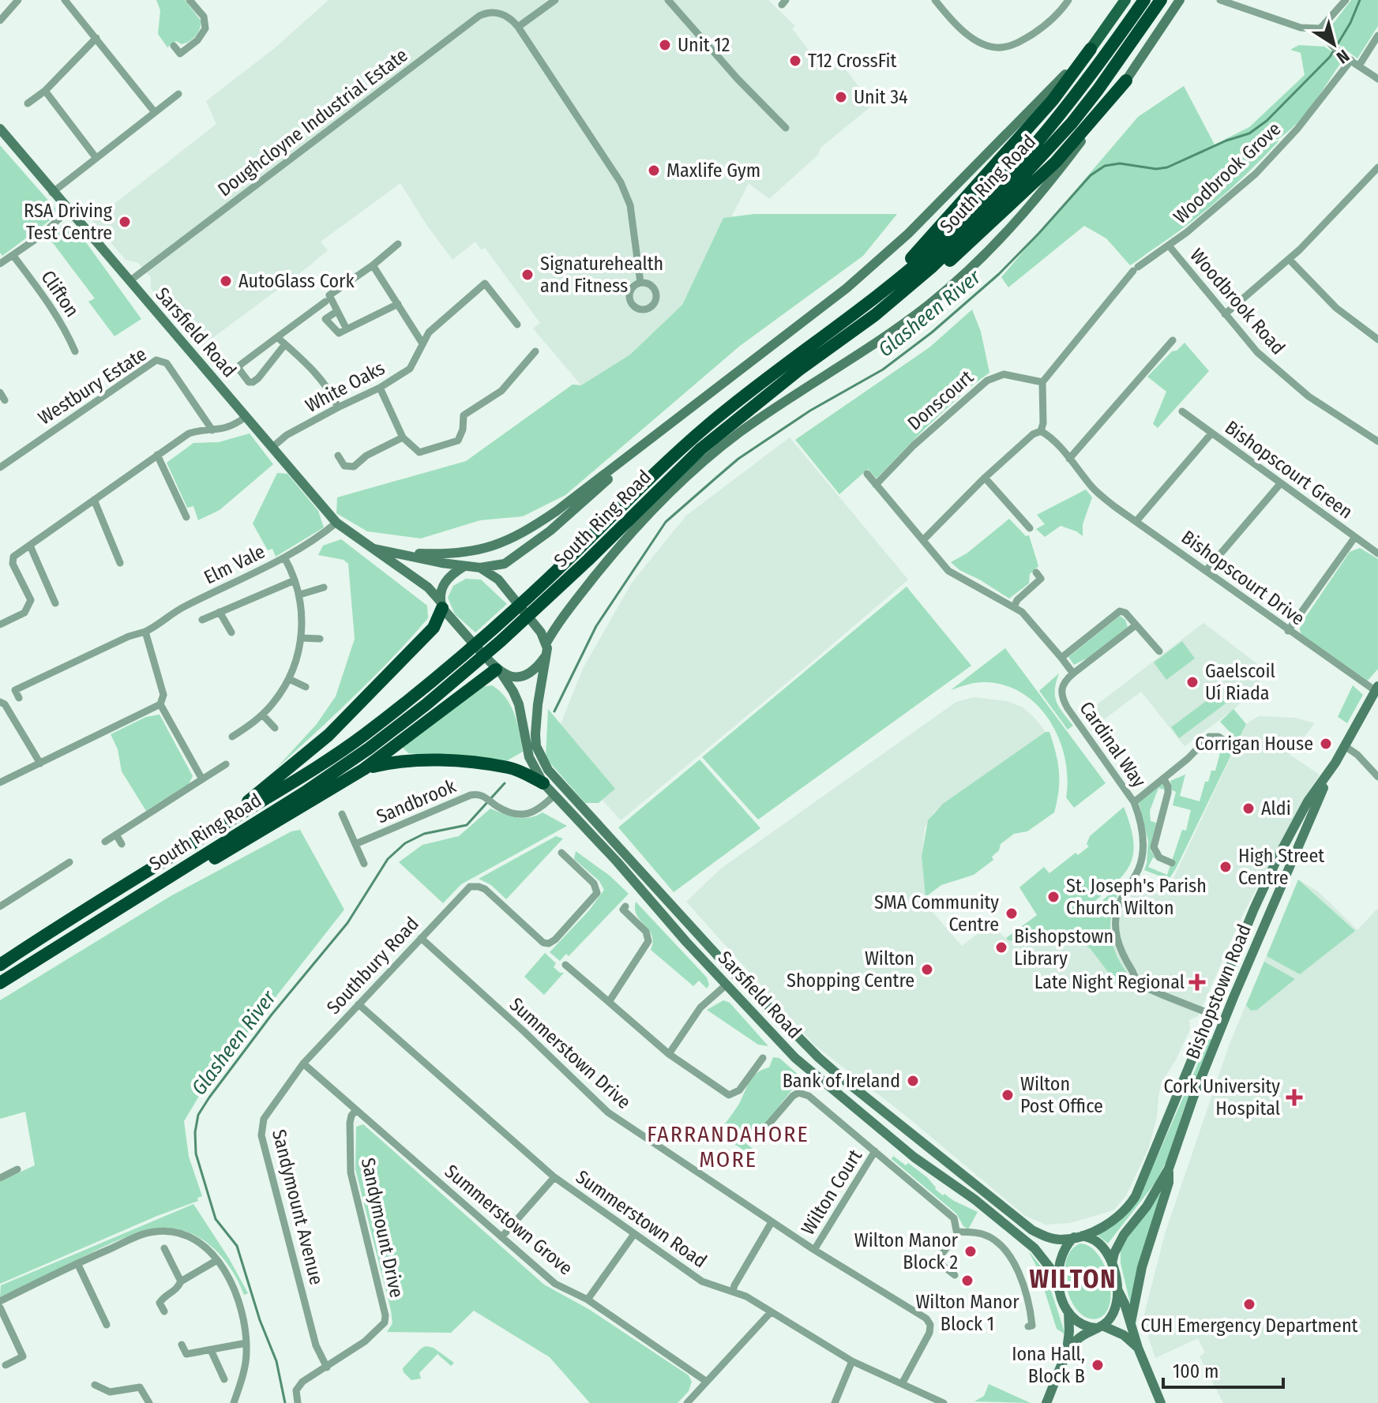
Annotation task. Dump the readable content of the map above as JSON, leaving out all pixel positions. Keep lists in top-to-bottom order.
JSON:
{
  "streets": {
    "highway": ["South Ring Road"],
    "main road": ["Sarsfield Road", "Bishopstown Road"],
    "street": [
      "Doughcloyne Industrial Estate",
      "Woodbrook Grove",
      "Clifton",
      "Woodbrook Road",
      "Westbury Estate",
      "White Oaks",
      "Donscourt",
      "Bishopscourt Green",
      "Elm Vale",
      "Bishopscourt Drive",
      "Cardinal Way",
      "Sandbrook",
      "Southbury Road",
      "Summerstown Drive",
      "Wilton Court",
      "Sandymount Avenue",
      "Summerstown Road",
      "Summerstown Grove",
      "Sandymount Drive"
    ]
  },
  "crossings": [
    ["Doughcloyne Industrial Estate", "Sarsfield Road"],
    ["Woodbrook Grove", "Woodbrook Road"],
    ["Woodbrook Grove", "Donscourt"],
    ["Sarsfield Road", "White Oaks"],
    ["Sarsfield Road", "Elm Vale"],
    ["Sarsfield Road", "Sandbrook"],
    ["Sarsfield Road", "Bishopstown Road"],
    ["Bishopscourt Drive", "Bishopstown Road"],
    ["Cardinal Way", "Bishopstown Road"],
    ["Southbury Road", "Summerstown Drive"],
    ["Southbury Road", "Sandymount Avenue"],
    ["Southbury Road", "Summerstown Road"],
    ["Southbury Road", "Summerstown Grove"],
    ["Summerstown Drive", "Wilton Court"],
    ["Summerstown Drive", "Summerstown Road"],
    ["Sandymount Avenue", "Summerstown Grove"],
    ["Sandymount Avenue", "Sandymount Drive"],
    ["Summerstown Grove", "Sandymount Drive"]
  ],
  "districts": ["FARRANDAHORE MORE", "WILTON"],
  "water": ["Glasheen River"],
  "places": {
    "other": [
      "Unit 12",
      "T12 CrossFit",
      "Unit 34",
      "Maxlife Gym",
      "RSA Driving Test Centre",
      "Signaturehealth and Fitness",
      "AutoGlass Cork",
      "Gaelscoil Uí Riada",
      "Corrigan House",
      "Aldi",
      "High Street Centre",
      "St. Joseph's Parish Church Wilton",
      "SMA Community Centre",
      "Bishopstown Library",
      "Wilton Shopping Centre",
      "Bank of Ireland",
      "Wilton Post Office",
      "Wilton Manor Block 2",
      "Wilton Manor Block 1",
      "CUH Emergency Department",
      "Iona Hall, Block B"
    ],
    "health": ["Late Night Regional", "Cork University Hospital"]
  },
  "scale_bar": "100 m",
  "north": "bottom right"
}
